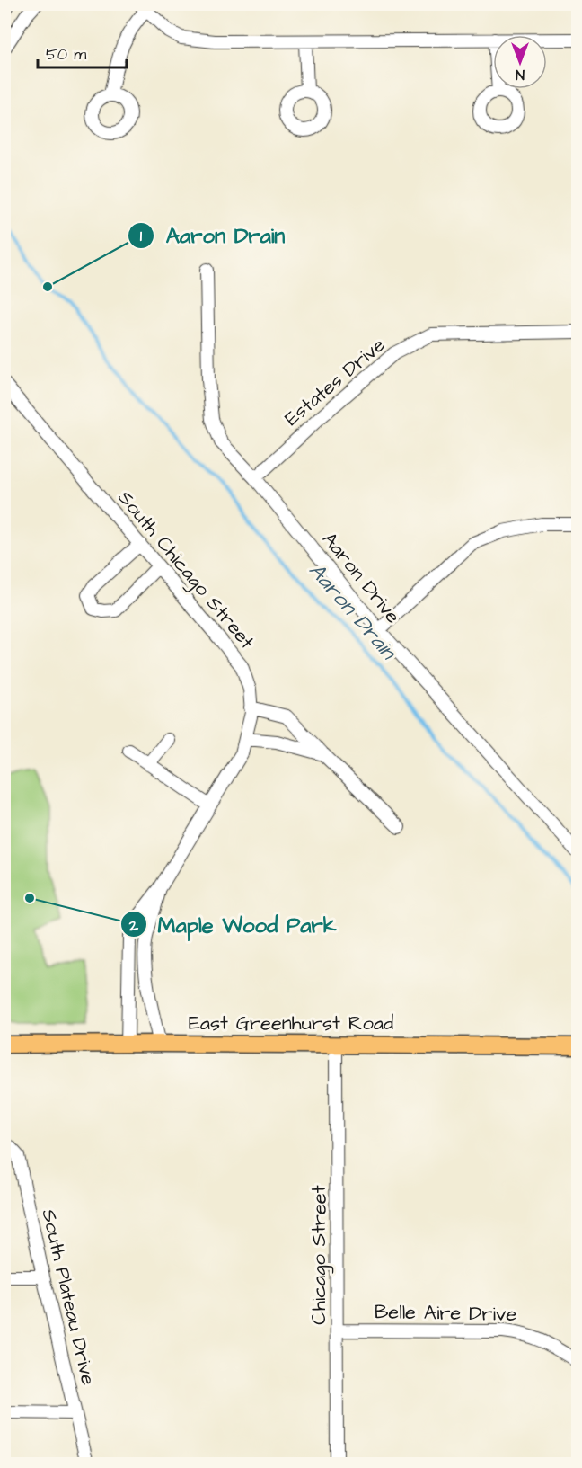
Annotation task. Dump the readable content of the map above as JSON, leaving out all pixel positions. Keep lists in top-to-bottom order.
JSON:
{
  "streets": {
    "main road": ["East Greenhurst Road"],
    "street": [
      "Estates Drive",
      "South Chicago Street",
      "Aaron Drive",
      "Chicago Street",
      "South Plateau Drive",
      "Belle Aire Drive"
    ]
  },
  "crossings": [
    ["Estates Drive", "Aaron Drive"],
    ["South Chicago Street", "East Greenhurst Road"],
    ["East Greenhurst Road", "Chicago Street"],
    ["Chicago Street", "Belle Aire Drive"]
  ],
  "water": ["Aaron Drain"],
  "places": ["Aaron Drain", "Maple Wood Park"],
  "scale_bar": "50 m",
  "north": "bottom"
}
